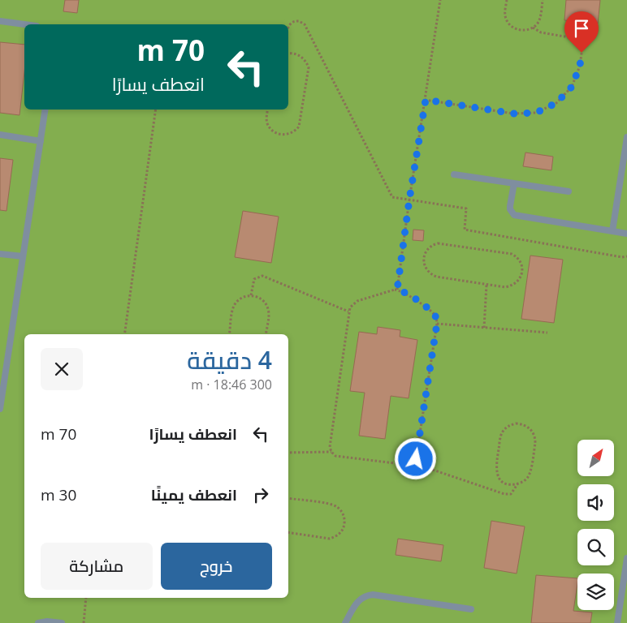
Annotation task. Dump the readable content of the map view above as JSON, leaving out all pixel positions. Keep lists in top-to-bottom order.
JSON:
{
  "north": "top right",
  "page": {
    "turn": ["70 m", "انعطف يسارًا"],
    "heading": ["4 دقيقة", "300 m · 18:46"],
    "list": [
      {
        "name": "انعطف يسارًا",
        "value": "70 m"
      },
      {
        "name": "انعطف يمينًا",
        "value": "30 m"
      }
    ],
    "buttons": ["خروج", "مشاركة"]
  }
}
